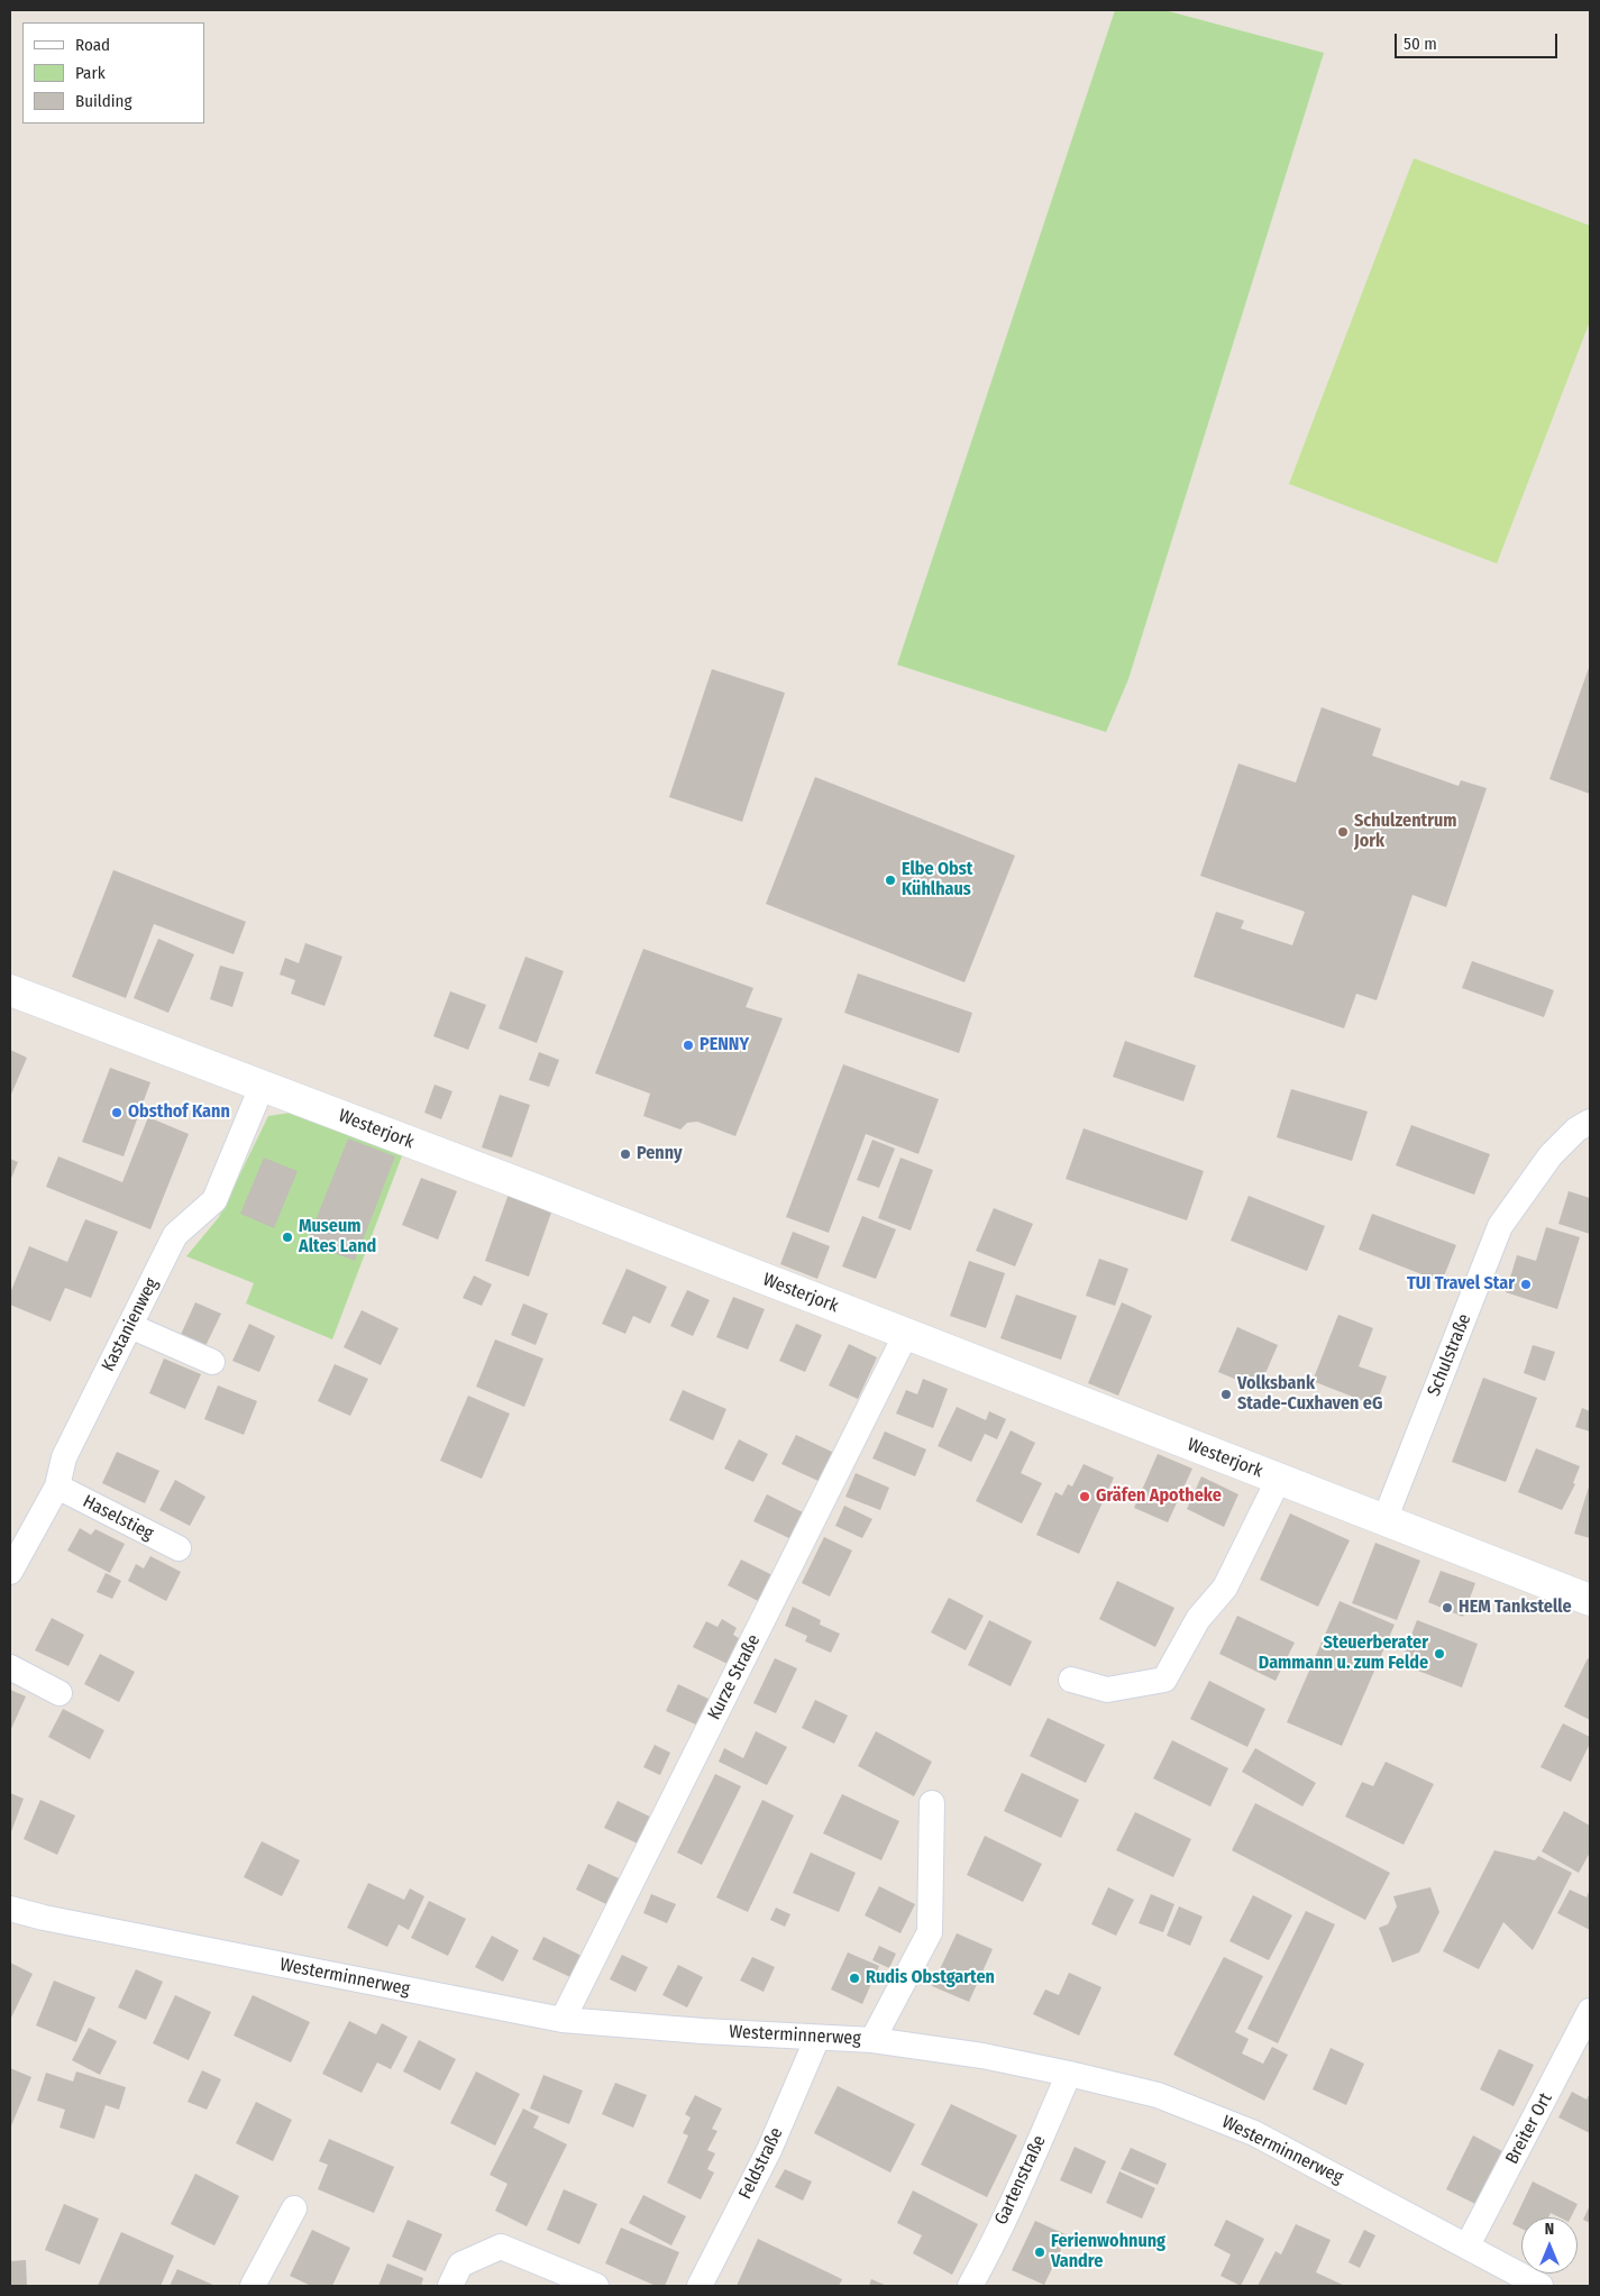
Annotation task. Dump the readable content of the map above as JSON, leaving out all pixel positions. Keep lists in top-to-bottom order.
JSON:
{
  "streets": {
    "main road": ["Westerjork"],
    "street": [
      "Kastanienweg",
      "Schulstraße",
      "Haselstieg",
      "Kurze Straße",
      "Westerminnerweg",
      "Breiter Ort",
      "Feldstraße",
      "Gartenstraße"
    ]
  },
  "crossings": [
    ["Westerjork", "Kastanienweg"],
    ["Westerjork", "Schulstraße"],
    ["Westerjork", "Kurze Straße"],
    ["Kastanienweg", "Haselstieg"],
    ["Kurze Straße", "Westerminnerweg"],
    ["Westerminnerweg", "Breiter Ort"],
    ["Westerminnerweg", "Feldstraße"],
    ["Westerminnerweg", "Gartenstraße"]
  ],
  "places": [
    "Schulzentrum Jork",
    "Elbe Obst Kühlhaus",
    "PENNY",
    "Obsthof Kann",
    "Penny",
    "Museum Altes Land",
    "TUI Travel Star",
    "Volksbank Stade-Cuxhaven eG",
    "Gräfen Apotheke",
    "HEM Tankstelle",
    "Steuerberater Dammann u. zum Felde",
    "Rudis Obstgarten",
    "Ferienwohnung Vandre"
  ],
  "legend": ["Road", "Park", "Building"],
  "scale_bar": "50 m",
  "north": "top"
}
